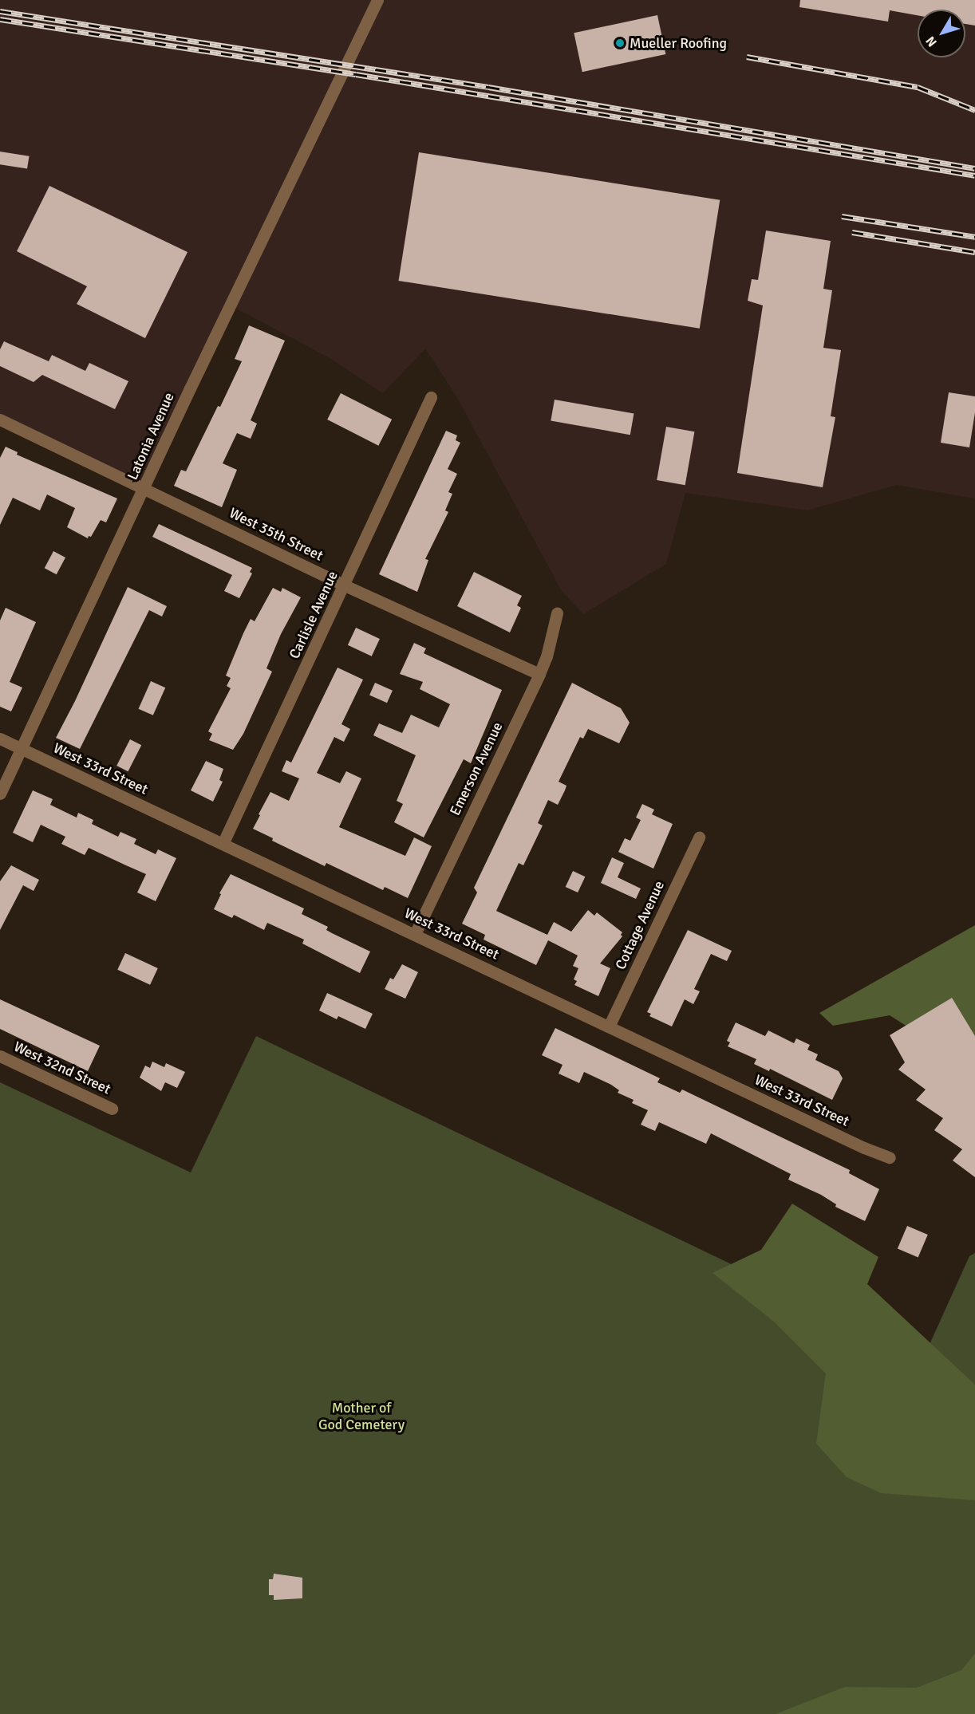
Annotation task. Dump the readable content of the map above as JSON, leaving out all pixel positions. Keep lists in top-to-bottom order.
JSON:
{
  "streets": {
    "street": [
      "Latonia Avenue",
      "West 35th Street",
      "Carlisle Avenue",
      "West 33rd Street",
      "Emerson Avenue",
      "Cottage Avenue",
      "West 32nd Street"
    ]
  },
  "crossings": [
    ["Latonia Avenue", "West 35th Street"],
    ["Latonia Avenue", "West 33rd Street"],
    ["West 35th Street", "Carlisle Avenue"],
    ["West 35th Street", "Emerson Avenue"],
    ["Carlisle Avenue", "West 33rd Street"],
    ["West 33rd Street", "Emerson Avenue"],
    ["West 33rd Street", "Cottage Avenue"]
  ],
  "parks": ["Mother of God Cemetery"],
  "places": ["Mueller Roofing"],
  "north": "bottom left"
}
